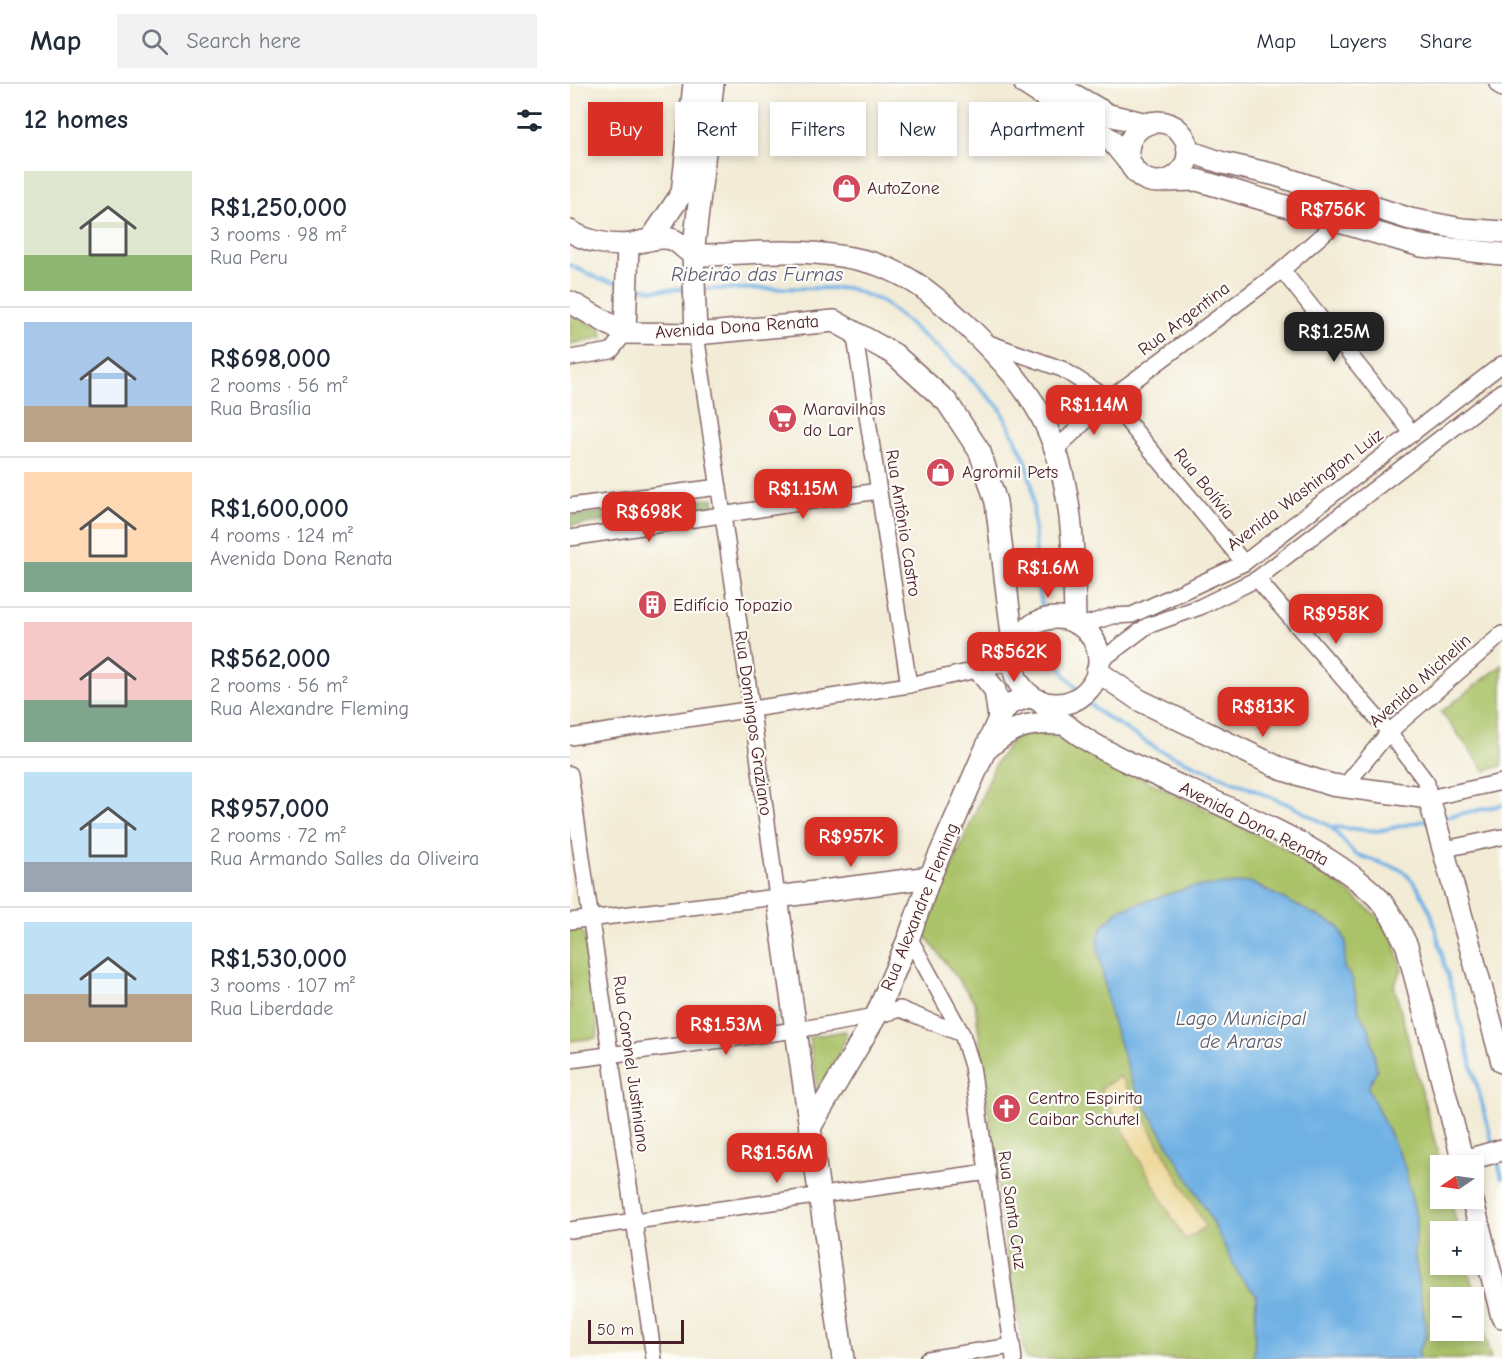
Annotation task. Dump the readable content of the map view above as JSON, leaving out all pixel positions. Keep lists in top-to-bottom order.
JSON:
{
  "streets": {
    "main road": ["Avenida Dona Renata", "Rua Domingos Graziano", "Rua Alexandre Fleming"],
    "street": [
      "Rua Argentina",
      "Rua Bolívia",
      "Avenida Washington Luiz",
      "Rua Antônio Castro",
      "Avenida Michelin",
      "Rua Coronel Justiniano",
      "Rua Santa Cruz"
    ]
  },
  "crossings": [
    ["Rua Argentina", "Rua Bolívia"],
    ["Avenida Dona Renata", "Avenida Washington Luiz"],
    ["Avenida Dona Renata", "Rua Antônio Castro"],
    ["Avenida Dona Renata", "Rua Domingos Graziano"],
    ["Avenida Dona Renata", "Rua Alexandre Fleming"],
    ["Rua Bolívia", "Avenida Washington Luiz"],
    ["Avenida Washington Luiz", "Rua Alexandre Fleming"],
    ["Rua Alexandre Fleming", "Rua Santa Cruz"]
  ],
  "water": ["Ribeirão das Furnas", "Lago Municipal de Araras"],
  "places": {
    "shop": ["AutoZone", "Agromil Pets"],
    "supermarket": ["Maravilhas do Lar"],
    "building": ["Edifício Topazio"],
    "church": ["Centro Espirita Caibar Schutel"]
  },
  "scale_bar": "50 m",
  "north": "left",
  "page": {
    "header": "Map",
    "search": "Search here",
    "nav": ["Map", "Layers", "Share"],
    "heading": "12 homes",
    "chip": [
      "Buy",
      "Rent",
      "Filters",
      "New",
      "Apartment"
    ],
    "list": [
      {
        "name": "R$1,250,000",
        "note": "3 rooms · 98 m² · Rua Peru"
      },
      {
        "name": "R$698,000",
        "note": "2 rooms · 56 m² · Rua Brasília"
      },
      {
        "name": "R$1,600,000",
        "note": "4 rooms · 124 m² · Avenida Dona Renata"
      },
      {
        "name": "R$562,000",
        "note": "2 rooms · 56 m² · Rua Alexandre Fleming"
      },
      {
        "name": "R$957,000",
        "note": "2 rooms · 72 m² · Rua Armando Salles da Oliveira"
      },
      {
        "name": "R$1,530,000",
        "note": "3 rooms · 107 m² · Rua Liberdade"
      }
    ],
    "price": [
      "R$756K",
      "R$1.25M",
      "R$1.14M",
      "R$1.15M",
      "R$698K",
      "R$1.6M",
      "R$958K",
      "R$562K",
      "R$813K",
      "R$957K",
      "R$1.53M",
      "R$1.56M"
    ],
    "map_buttons": ["+", "−"],
    "scale": "50 m"
  }
}
